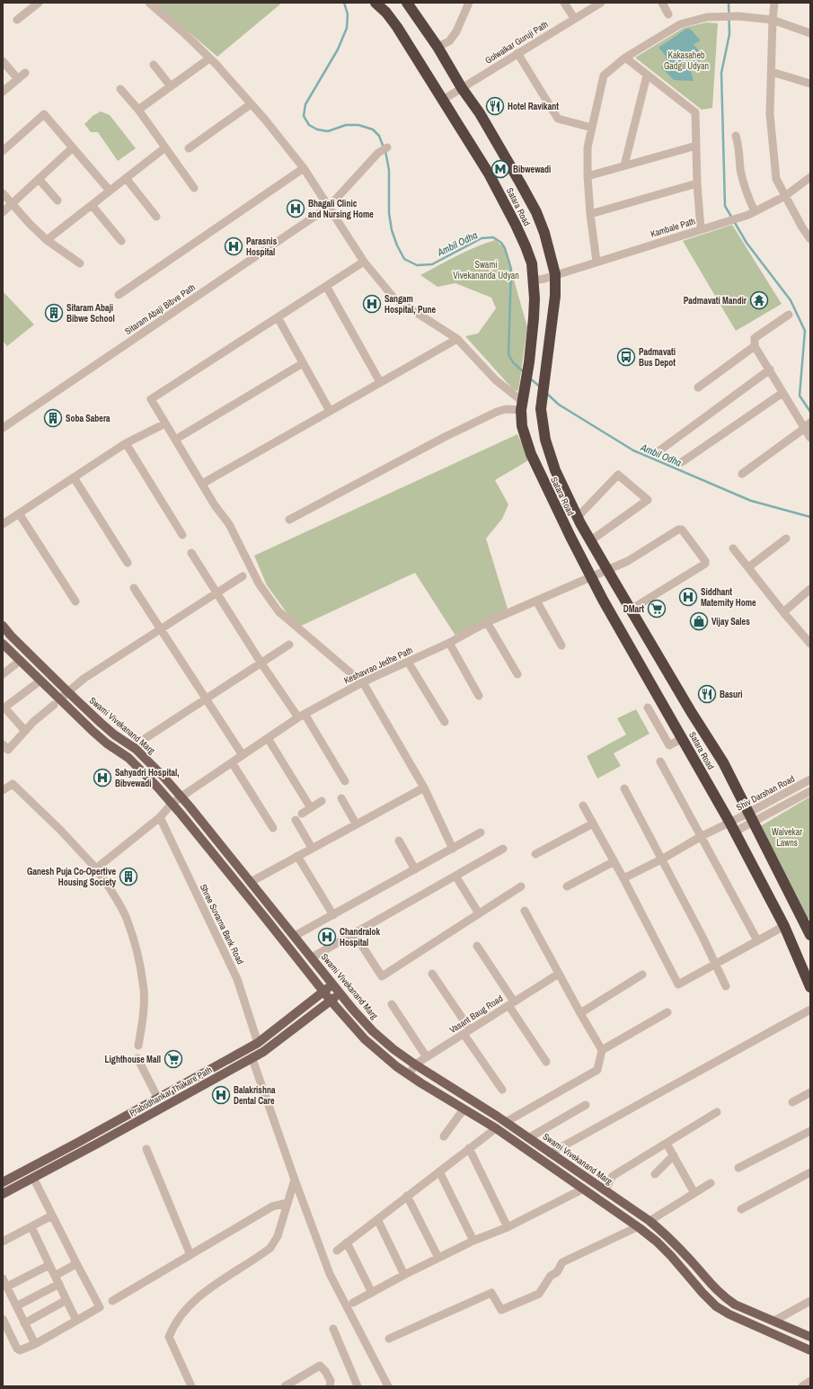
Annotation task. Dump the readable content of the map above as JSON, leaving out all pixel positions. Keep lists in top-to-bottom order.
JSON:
{
  "streets": {
    "highway": ["Satara Road"],
    "main road": ["Swami Vivekanand Marg", "Prabodhankar Thakare Path"],
    "street": [
      "Golwalkar Guruji Path",
      "Kambale Path",
      "Sitaram Abaji Bibve Path",
      "Keshavrao Jedhe Path",
      "Shiv Darshan Road",
      "Shree Suvarna Bank Road",
      "Vasant Baug Road"
    ]
  },
  "crossings": [
    ["Golwalkar Guruji Path", "Satara Road"],
    ["Satara Road", "Kambale Path"],
    ["Satara Road", "Keshavrao Jedhe Path"],
    ["Satara Road", "Shiv Darshan Road"],
    ["Keshavrao Jedhe Path", "Swami Vivekanand Marg"],
    ["Keshavrao Jedhe Path", "Shree Suvarna Bank Road"],
    ["Swami Vivekanand Marg", "Vasant Baug Road"],
    ["Swami Vivekanand Marg", "Prabodhankar Thakare Path"],
    ["Shree Suvarna Bank Road", "Prabodhankar Thakare Path"]
  ],
  "water": ["Ambil Odha"],
  "parks": ["Kakasaheb Gadgil Udyan", "Swami Vivekananda Udyan", "Walvekar Lawns"],
  "places": {
    "restaurant": ["Hotel Ravikant", "Basuri"],
    "metro station": ["Bibwewadi"],
    "hospital": [
      "Bhagali Clinic and Nursing Home",
      "Parasnis Hospital",
      "Sangam Hospital, Pune",
      "Siddhant Maternity Home",
      "Sahyadri Hospital, Bibvewadi",
      "Chandralok Hospital",
      "Balakrishna Dental Care"
    ],
    "temple": ["Padmavati Mandir"],
    "building": ["Sitaram Abaji Bibwe School", "Soba Sabera", "Ganesh Puja Co-Opertive Housing Society"],
    "bus stop": ["Padmavati Bus Depot"],
    "supermarket": ["DMart", "Lighthouse Mall"],
    "shop": ["Vijay Sales"]
  }
}
